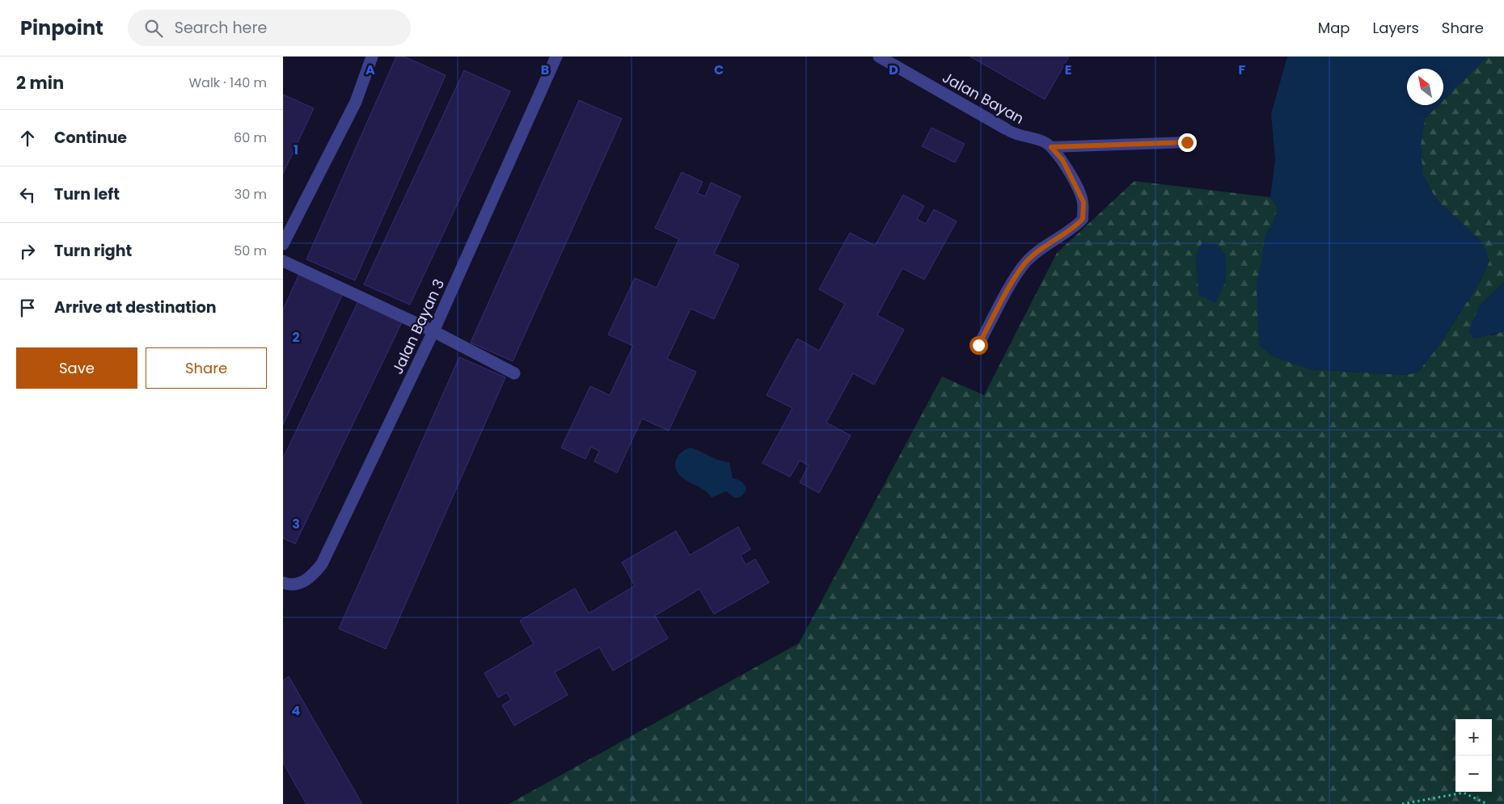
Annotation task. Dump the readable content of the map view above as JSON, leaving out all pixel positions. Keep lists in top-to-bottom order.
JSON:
{
  "streets": {
    "street": ["Jalan Bayan", "Jalan Bayan 3"]
  },
  "north": "top left",
  "page": {
    "header": "Pinpoint",
    "search": "Search here",
    "nav": ["Map", "Layers", "Share"],
    "heading": ["2 min", "Walk · 140 m"],
    "list": [
      ["Continue", "60 m"],
      ["Turn left", "30 m"],
      ["Turn right", "50 m"],
      "Arrive at destination"
    ],
    "buttons": ["Save", "Share"],
    "map_buttons": ["+", "−"]
  },
  "grid": {
    "columns": [
      "A",
      "B",
      "C",
      "D",
      "E",
      "F"
    ],
    "rows": [
      "1",
      "2",
      "3",
      "4"
    ]
  }
}
